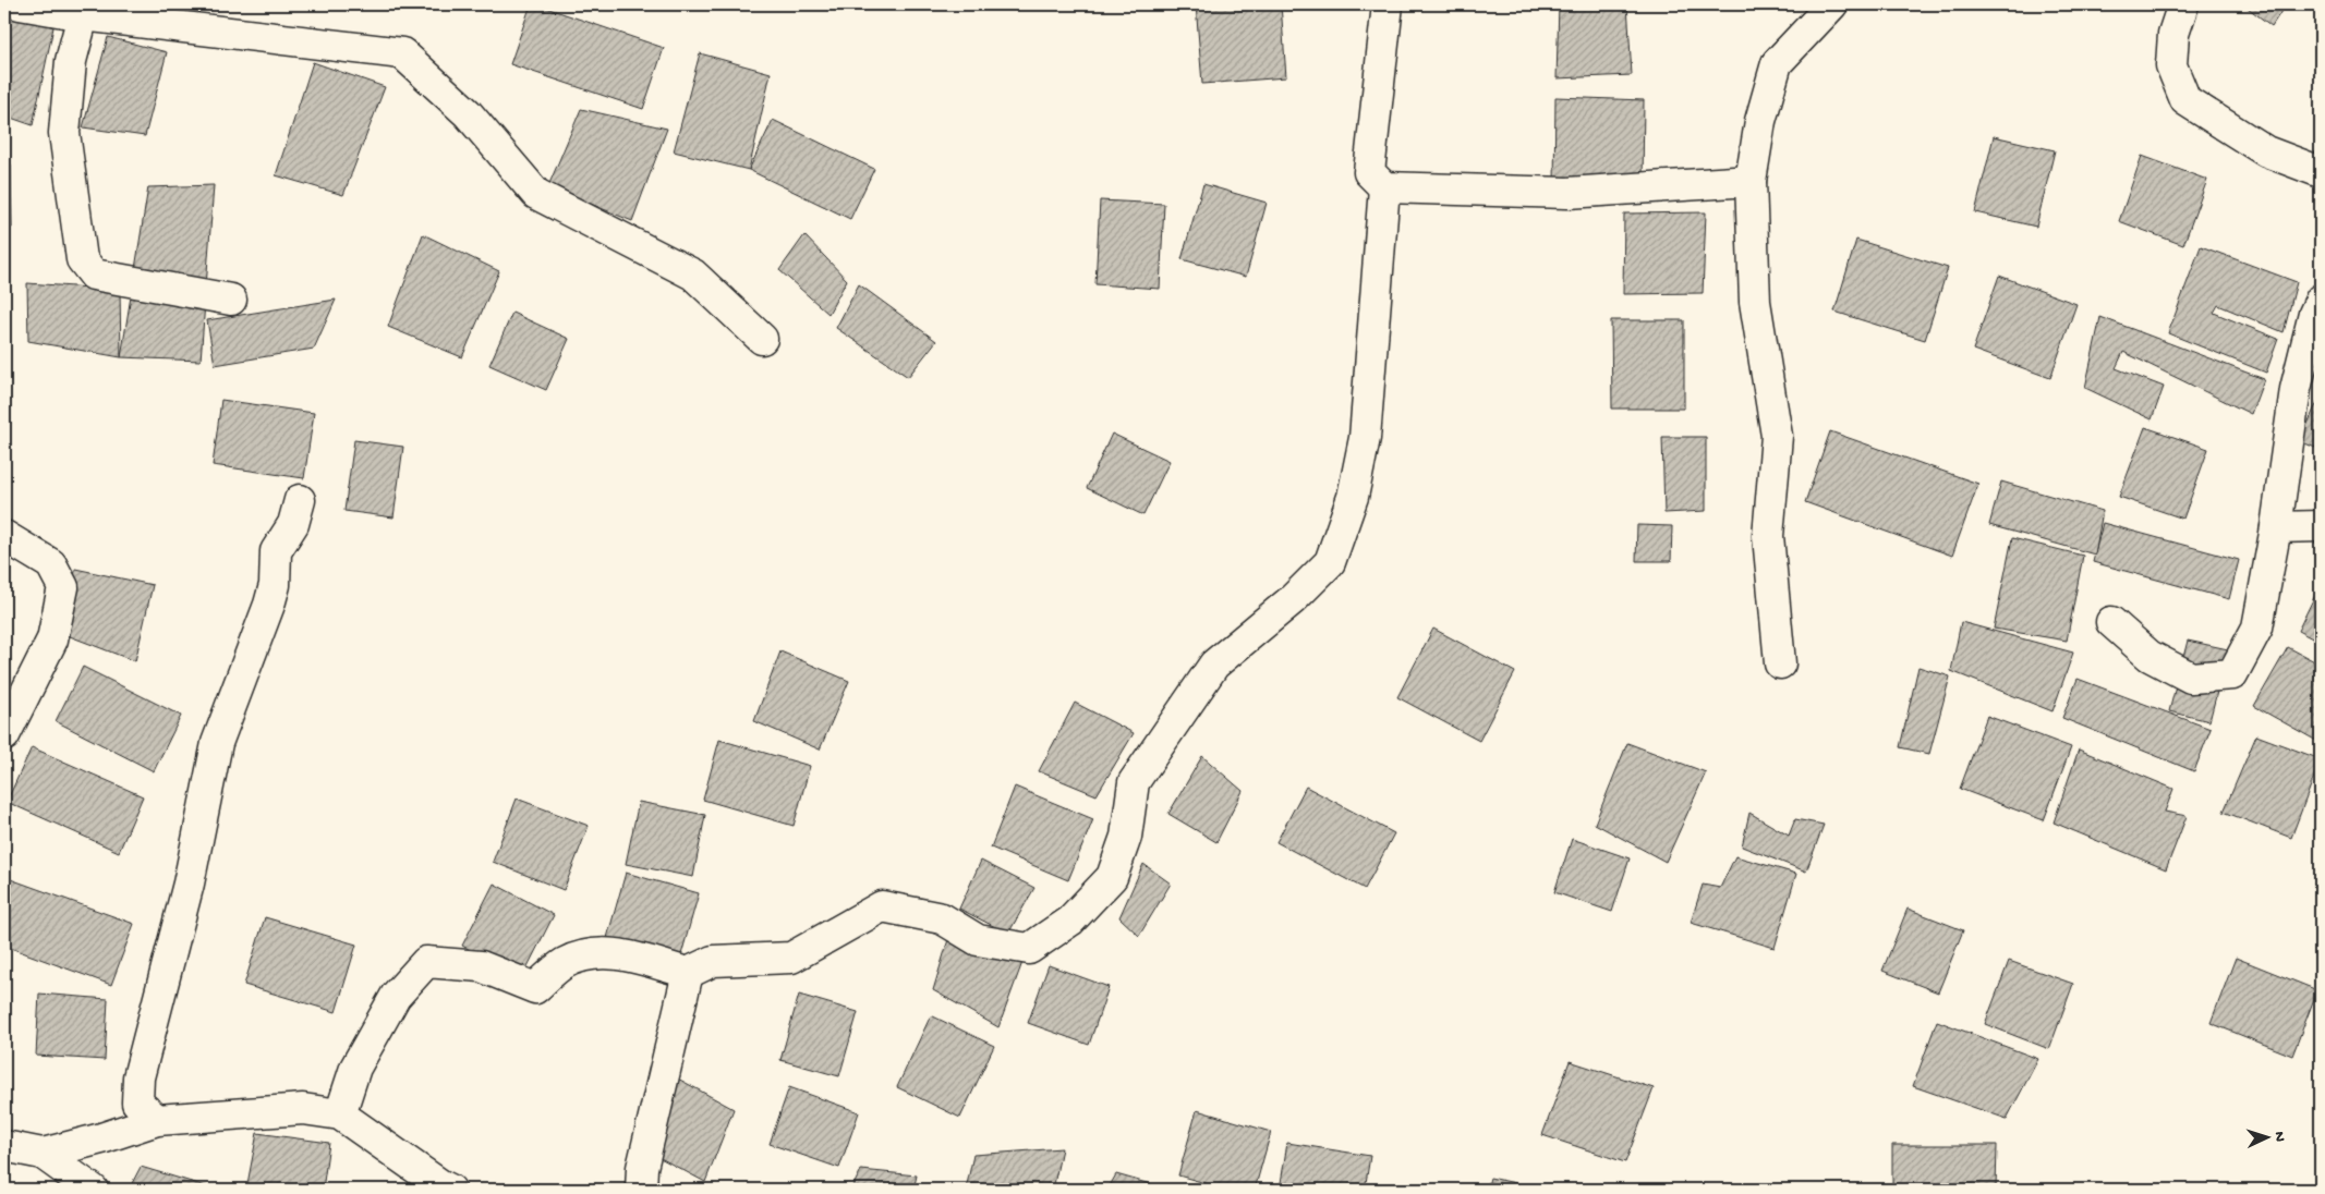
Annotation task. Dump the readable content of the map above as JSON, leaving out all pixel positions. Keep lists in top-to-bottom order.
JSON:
{
  "north": "right"
}
